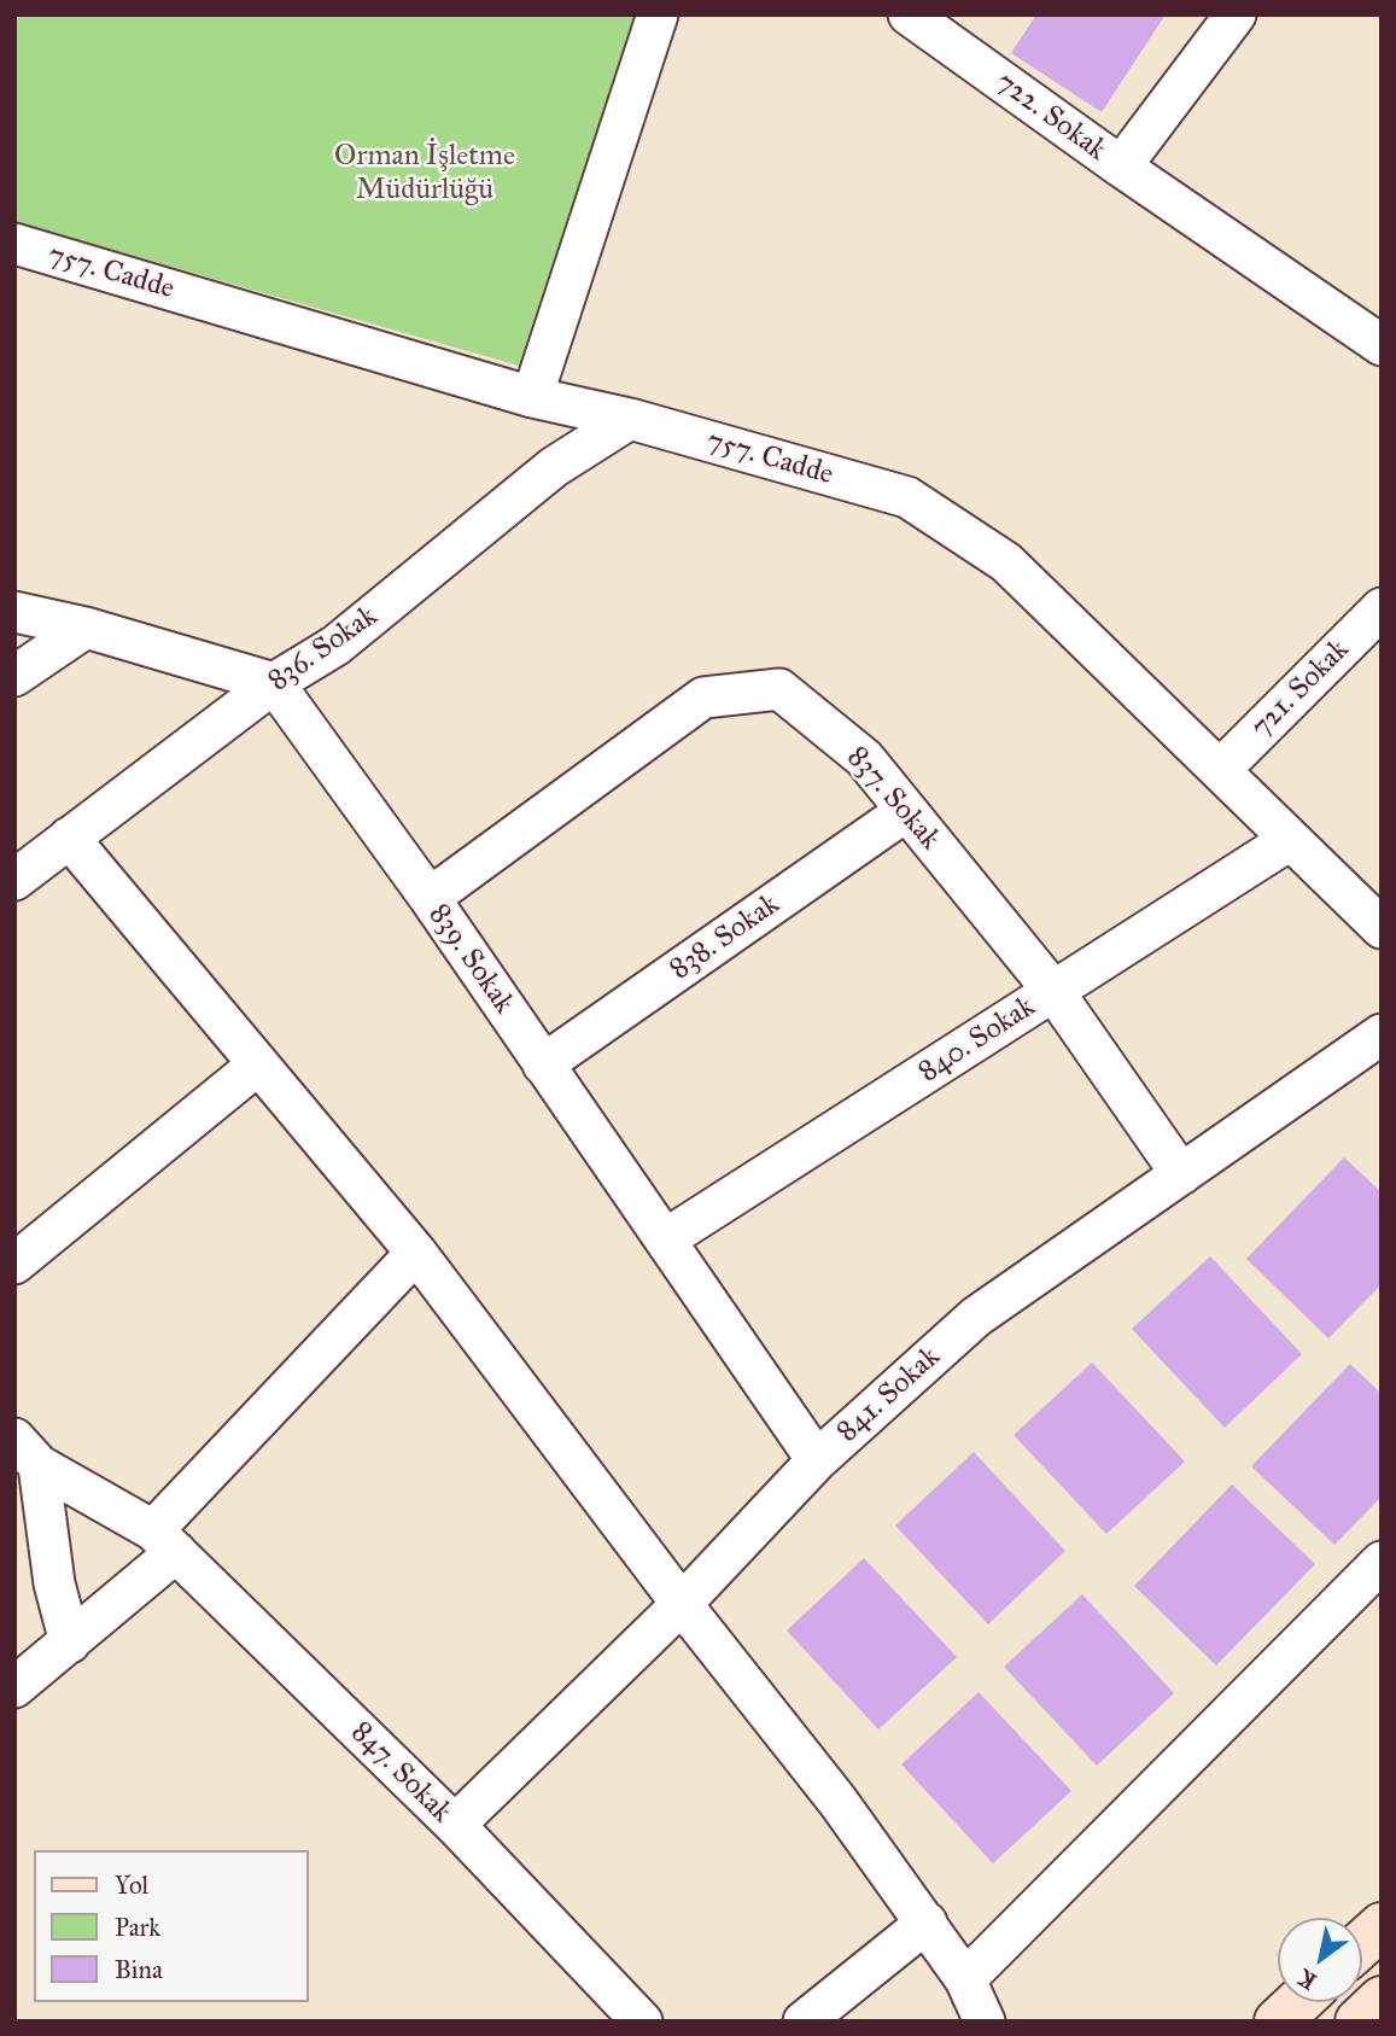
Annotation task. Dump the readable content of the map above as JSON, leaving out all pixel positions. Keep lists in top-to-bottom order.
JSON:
{
  "streets": {
    "street": [
      "722. Sokak",
      "757. Cadde",
      "836. Sokak",
      "721. Sokak",
      "837. Sokak",
      "838. Sokak",
      "839. Sokak",
      "840. Sokak",
      "841. Sokak",
      "847. Sokak"
    ]
  },
  "crossings": [
    ["757. Cadde", "836. Sokak"],
    ["757. Cadde", "721. Sokak"],
    ["757. Cadde", "840. Sokak"],
    ["836. Sokak", "839. Sokak"],
    ["837. Sokak", "838. Sokak"],
    ["837. Sokak", "839. Sokak"],
    ["837. Sokak", "840. Sokak"],
    ["837. Sokak", "841. Sokak"],
    ["838. Sokak", "839. Sokak"],
    ["839. Sokak", "840. Sokak"],
    ["839. Sokak", "841. Sokak"],
    ["841. Sokak", "847. Sokak"]
  ],
  "parks": ["Orman İşletme Müdürlüğü"],
  "legend": ["Yol", "Park", "Bina"],
  "north": "bottom left"
}
